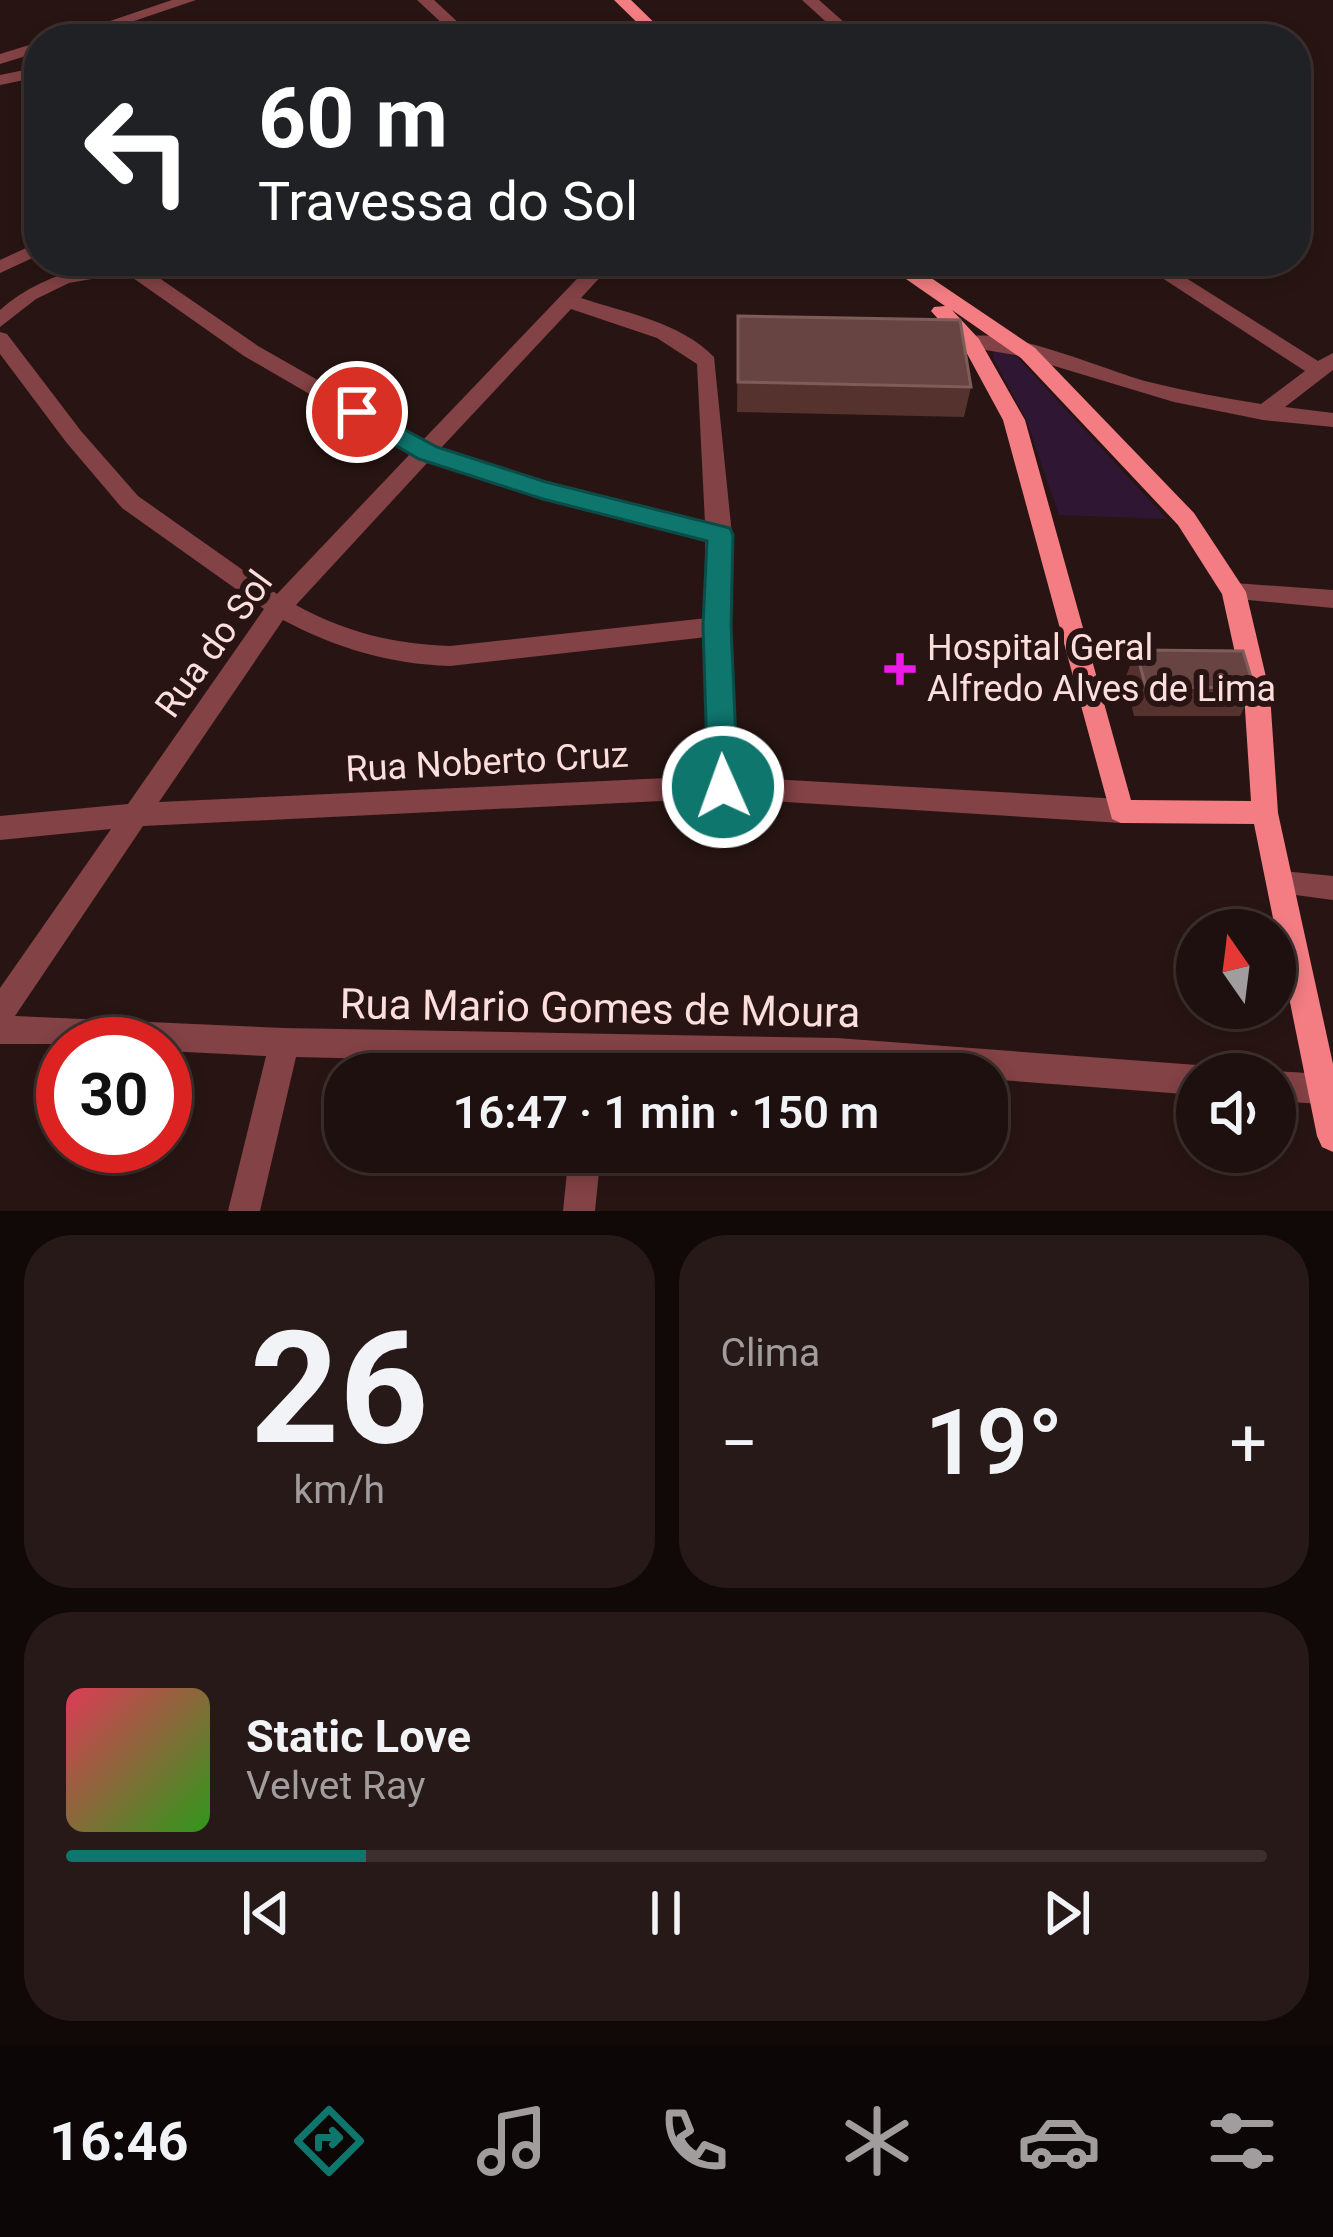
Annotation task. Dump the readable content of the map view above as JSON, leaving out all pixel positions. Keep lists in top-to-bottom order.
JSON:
{
  "streets": {
    "street": ["Rua do Sol", "Rua Noberto Cruz", "Rua Mario Gomes de Moura"]
  },
  "crossings": [
    ["Rua do Sol", "Rua Noberto Cruz"]
  ],
  "places": {
    "health": ["Hospital Geral Alfredo Alves de Lima"]
  },
  "north": "top",
  "page": {
    "turn": ["60 m", "Travessa do Sol"],
    "limit": "30",
    "trip": "16:47 · 1 min · 150 m",
    "tile": [
      ["26", "km/h"],
      "Clima"
    ],
    "heat": ["−", "19°", "+"],
    "song": ["Static Love", "Velvet Ray"],
    "tabs": "16:46"
  }
}
